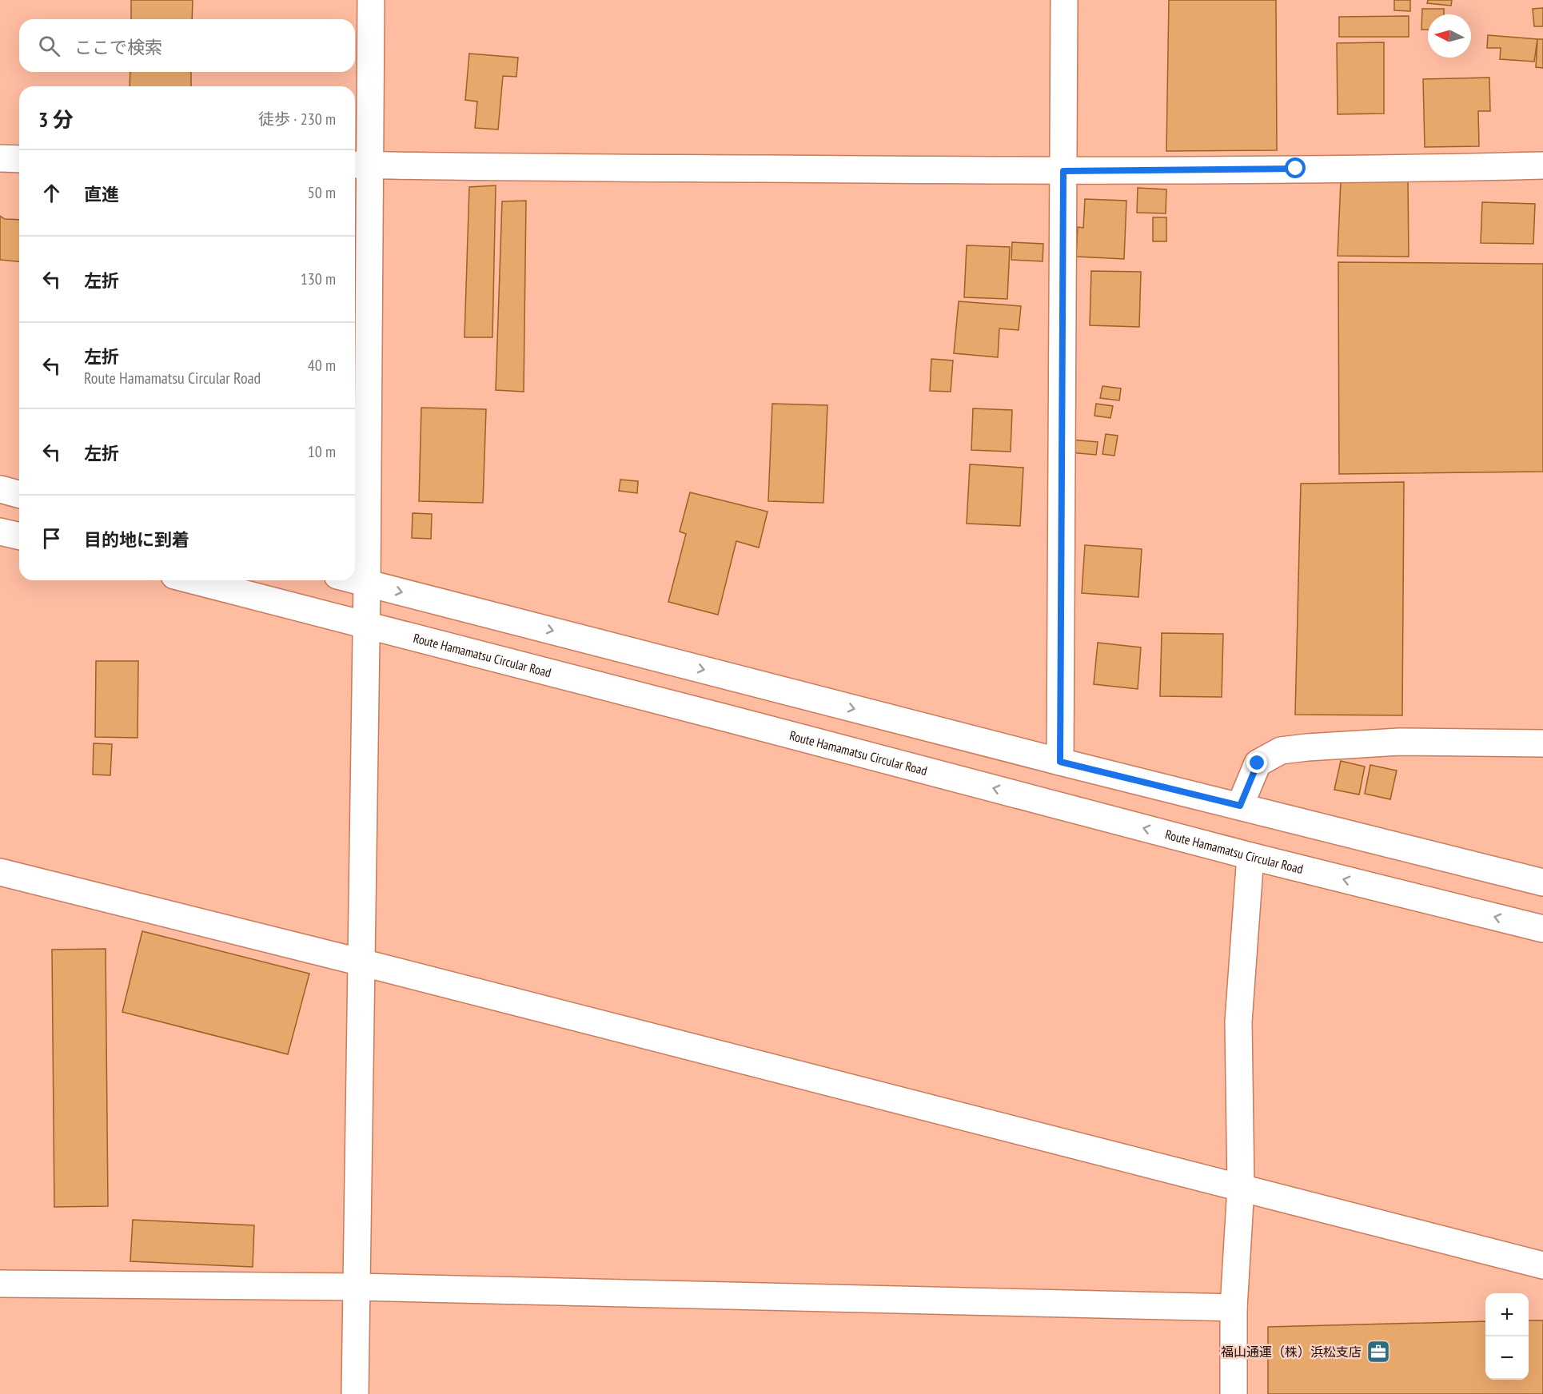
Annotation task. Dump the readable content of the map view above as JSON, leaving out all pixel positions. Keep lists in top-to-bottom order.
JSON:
{
  "streets": {
    "street": ["Route Hamamatsu Circular Road"]
  },
  "places": {
    "office": ["福山通運（株）浜松支店"]
  },
  "north": "left",
  "page": {
    "search": "ここで検索",
    "heading": ["3 分", "徒歩 · 230 m"],
    "list": [
      ["直進", "50 m"],
      ["左折", "130 m"],
      ["左折", "Route Hamamatsu Circular Road", "40 m"],
      ["左折", "10 m"],
      "目的地に到着"
    ],
    "map_buttons": ["+", "−"]
  }
}
